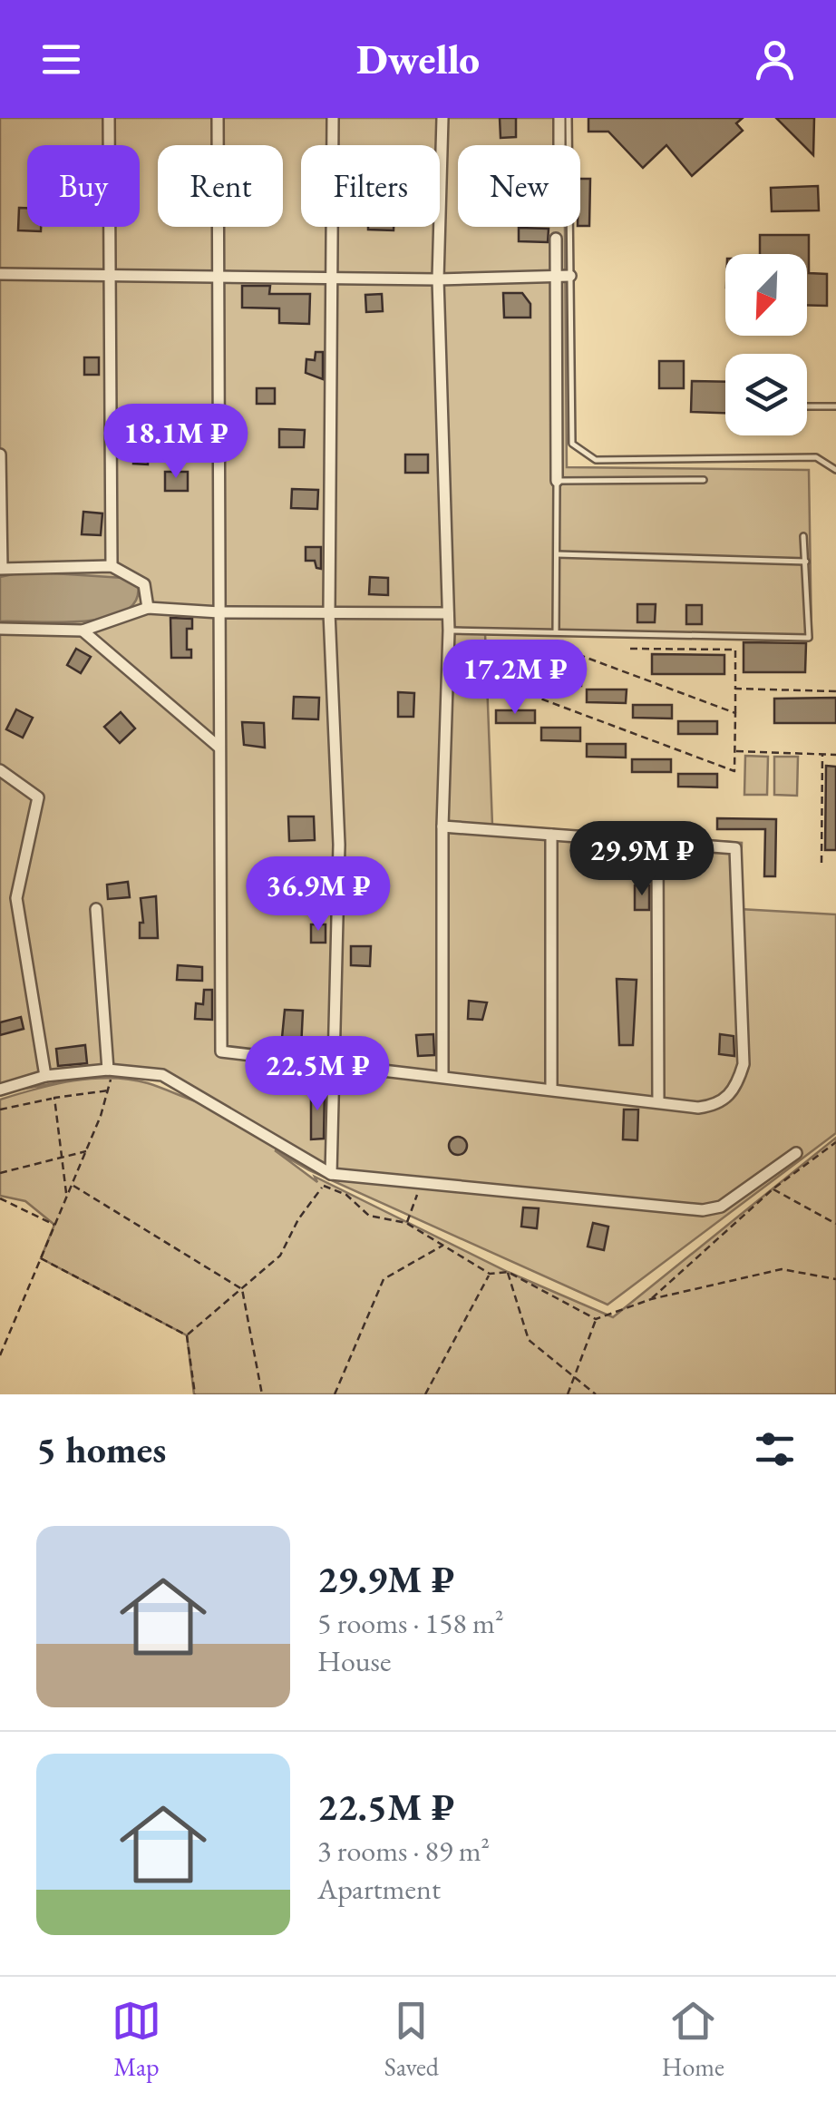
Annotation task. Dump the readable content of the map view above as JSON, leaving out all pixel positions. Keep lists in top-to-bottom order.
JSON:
{
  "north": "bottom left",
  "page": {
    "header": "Dwello",
    "chip": [
      "Buy",
      "Rent",
      "Filters",
      "New"
    ],
    "price": [
      "18.1M ₽",
      "17.2M ₽",
      "29.9M ₽",
      "36.9M ₽",
      "22.5M ₽"
    ],
    "heading": "5 homes",
    "list": [
      {
        "name": "29.9M ₽",
        "note": "5 rooms · 158 m² · House"
      },
      {
        "name": "22.5M ₽",
        "note": "3 rooms · 89 m² · Apartment"
      }
    ],
    "tabs": ["Map", "Saved", "Home"]
  }
}
